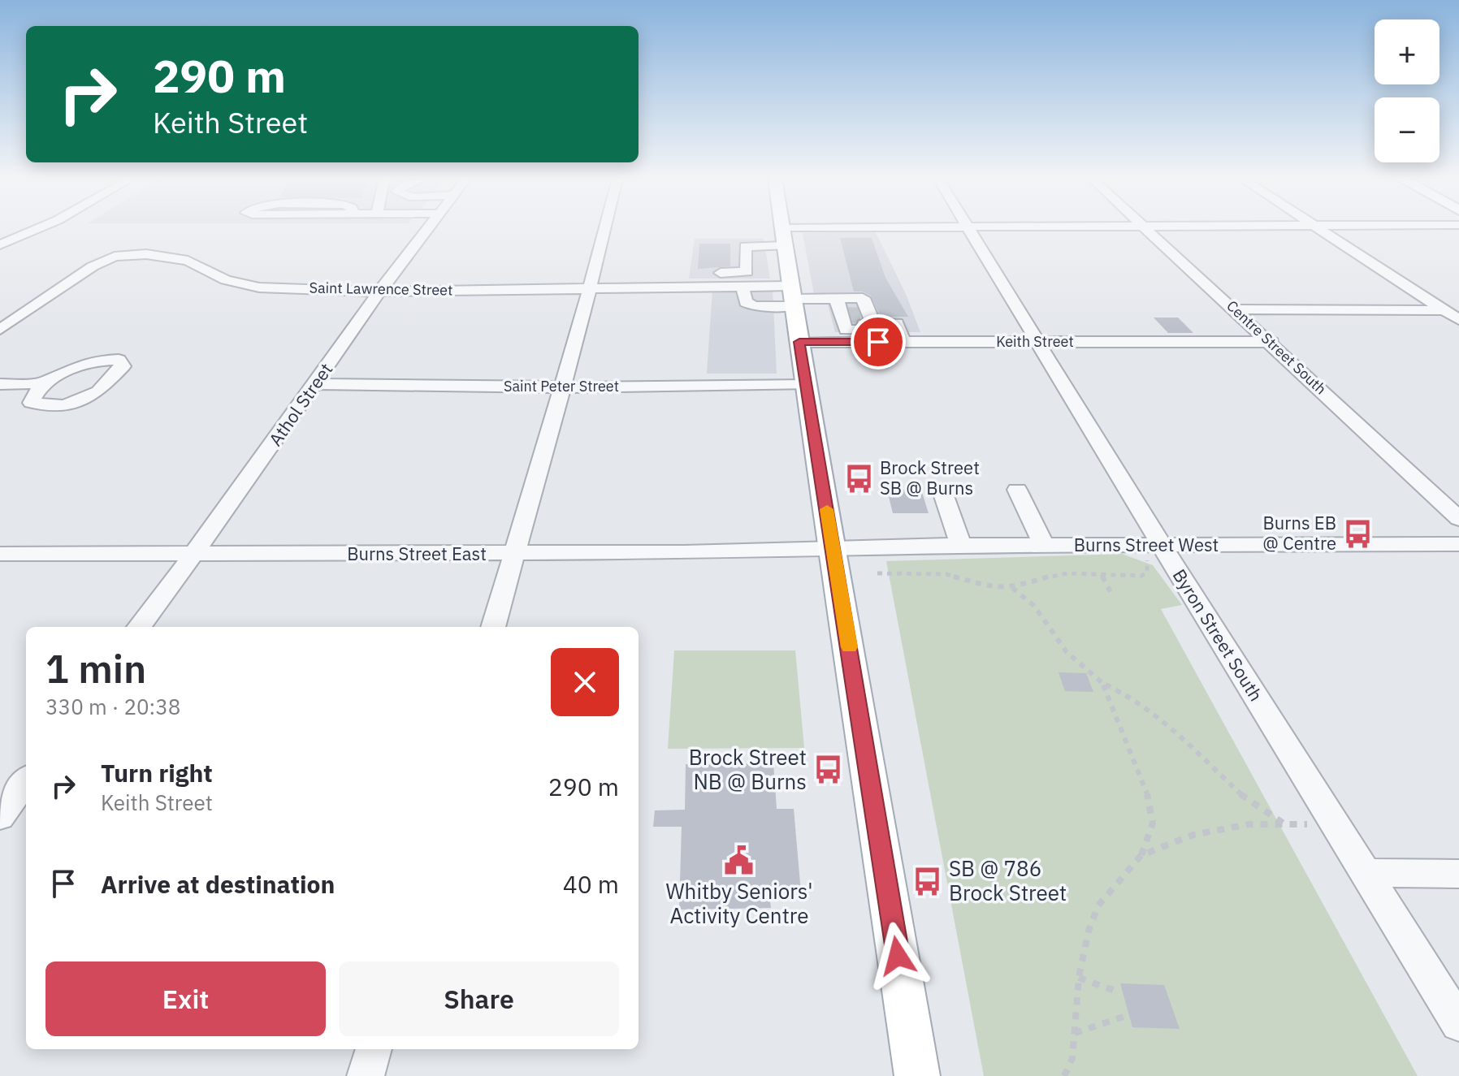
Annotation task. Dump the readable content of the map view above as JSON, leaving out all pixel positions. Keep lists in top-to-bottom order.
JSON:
{
  "streets": {
    "street": [
      "Saint Lawrence Street",
      "Keith Street",
      "Centre Street South",
      "Saint Peter Street",
      "Athol Street",
      "Burns Street West",
      "Burns Street East",
      "Byron Street South"
    ]
  },
  "crossings": [
    ["Saint Lawrence Street", "Athol Street"],
    ["Keith Street", "Centre Street South"],
    ["Keith Street", "Byron Street South"],
    ["Saint Peter Street", "Athol Street"],
    ["Athol Street", "Burns Street East"],
    ["Burns Street West", "Burns Street East"],
    ["Burns Street West", "Byron Street South"]
  ],
  "places": {
    "bus stop": [
      "Brock Street SB @ Burns",
      "Burns EB @ Centre",
      "Brock Street NB @ Burns",
      "SB @ 786 Brock Street"
    ],
    "public building": ["Whitby Seniors' Activity Centre"]
  },
  "page": {
    "map_buttons": ["+", "−"],
    "turn": ["290 m", "Keith Street"],
    "heading": ["1 min", "330 m · 20:38"],
    "list": [
      {
        "name": "Turn right",
        "note": "Keith Street",
        "value": "290 m"
      },
      {
        "name": "Arrive at destination",
        "value": "40 m"
      }
    ],
    "buttons": ["Exit", "Share"]
  }
}
